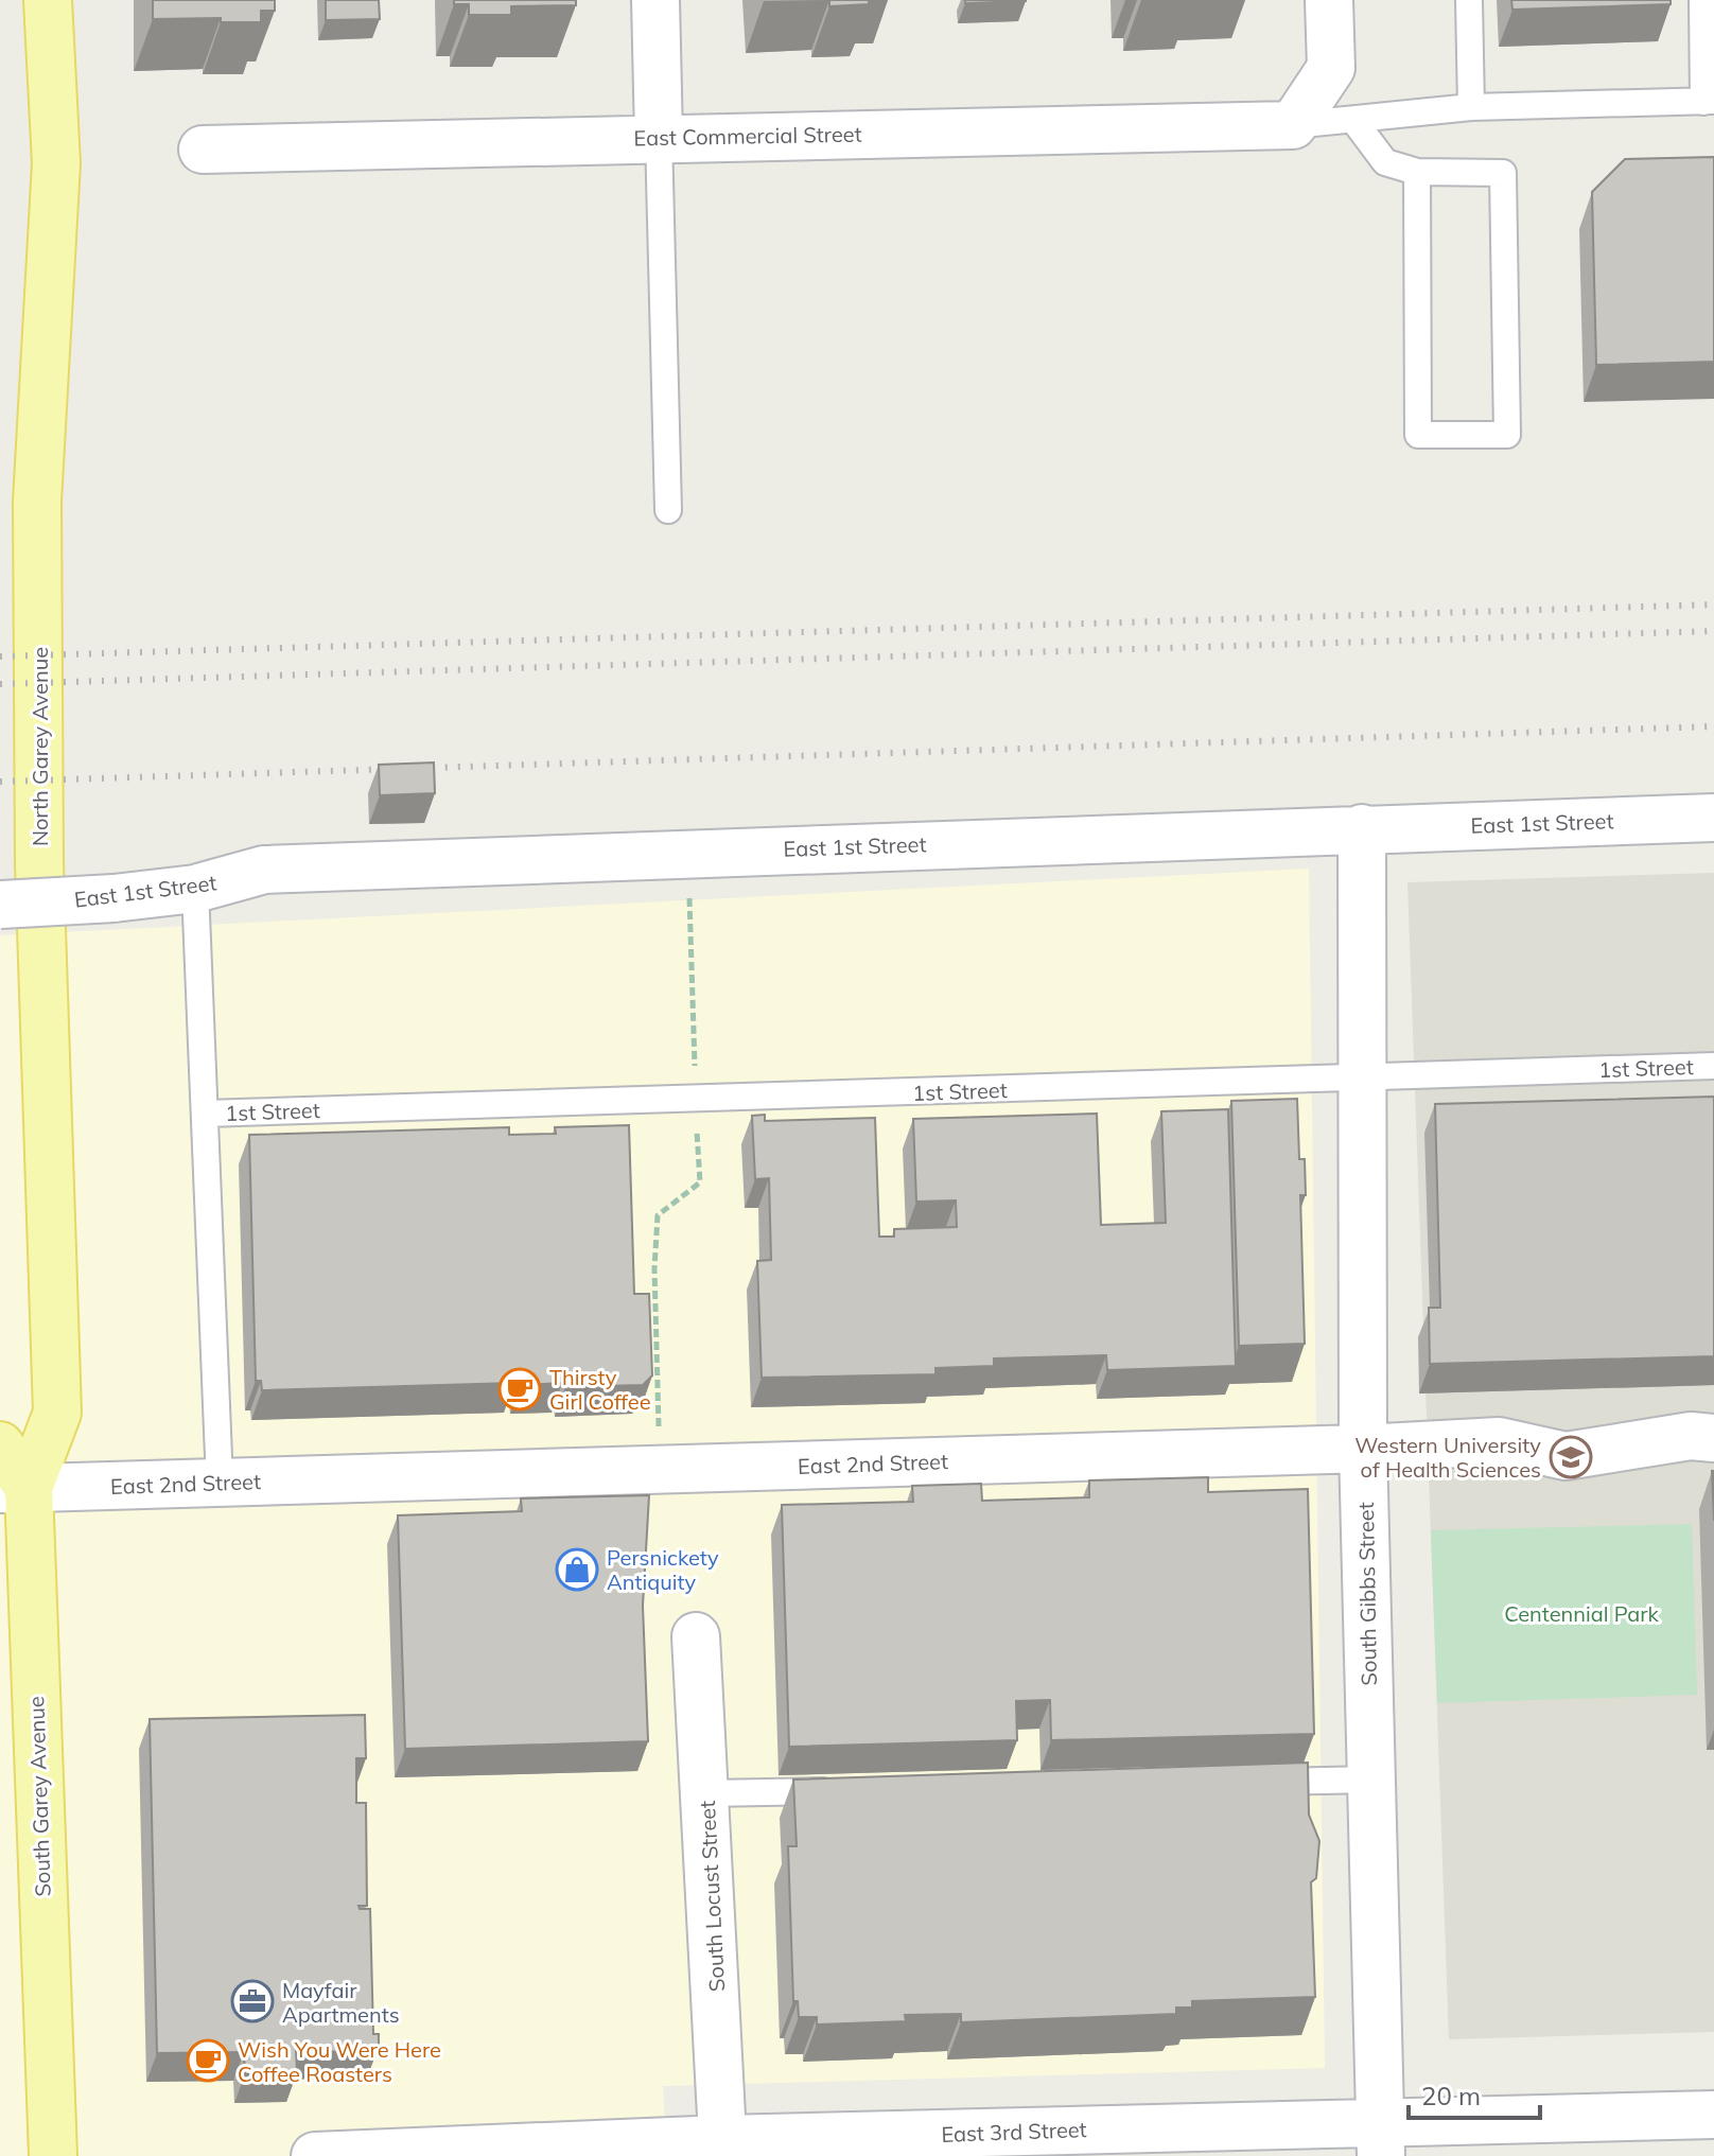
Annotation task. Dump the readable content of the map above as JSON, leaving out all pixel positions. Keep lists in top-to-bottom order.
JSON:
{
  "streets": {
    "main road": ["North Garey Avenue", "South Garey Avenue"],
    "street": [
      "East Commercial Street",
      "East 1st Street",
      "East 2nd Street",
      "South Gibbs Street",
      "South Locust Street",
      "East 3rd Street"
    ],
    "lane": ["1st Street"]
  },
  "crossings": [
    ["North Garey Avenue", "East 2nd Street"],
    ["North Garey Avenue", "South Garey Avenue"],
    ["East 1st Street", "South Gibbs Street"],
    ["1st Street", "South Gibbs Street"],
    ["East 2nd Street", "South Gibbs Street"],
    ["East 2nd Street", "South Garey Avenue"],
    ["South Gibbs Street", "East 3rd Street"],
    ["South Locust Street", "East 3rd Street"]
  ],
  "parks": ["Centennial Park"],
  "places": {
    "cafe": ["Thirsty Girl Coffee", "Wish You Were Here Coffee Roasters"],
    "school or university": ["Western University of Health Sciences"],
    "shop": ["Persnickety Antiquity"],
    "office": ["Mayfair Apartments"]
  },
  "scale_bar": "20 m"
}
